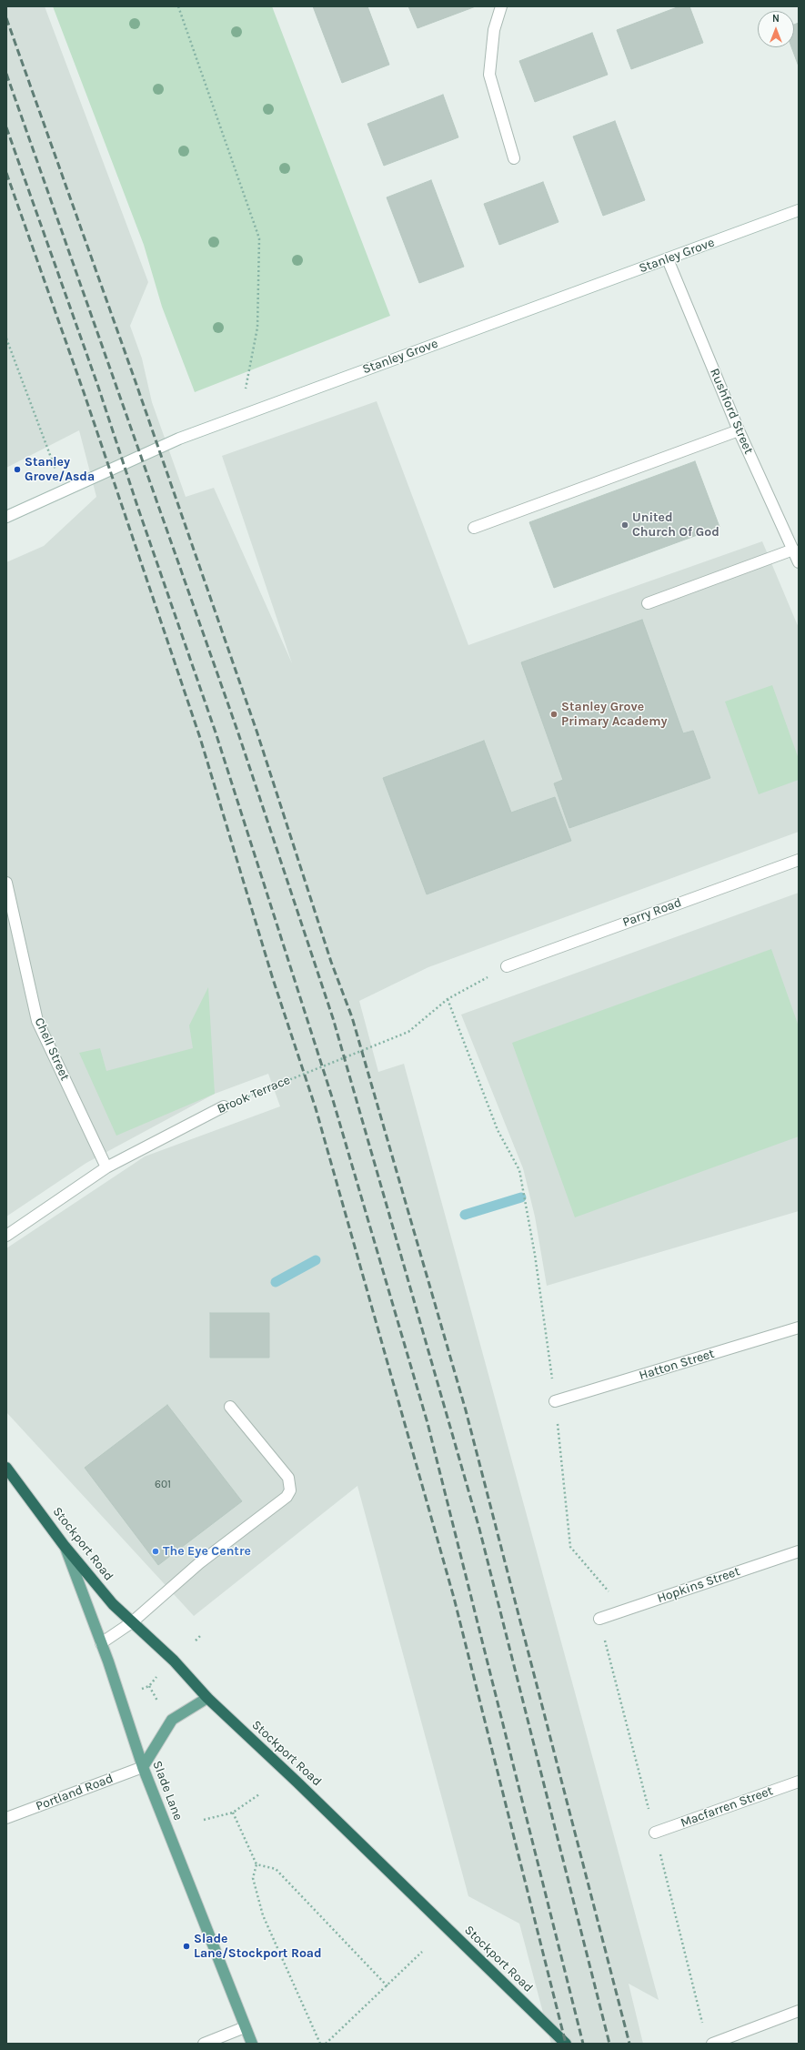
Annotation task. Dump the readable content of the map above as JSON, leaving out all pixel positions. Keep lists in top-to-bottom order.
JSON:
{
  "streets": {
    "highway": ["Stockport Road"],
    "main road": ["Slade Lane"],
    "street": [
      "Stanley Grove",
      "Rushford Street",
      "Parry Road",
      "Chell Street",
      "Brook Terrace",
      "Hatton Street",
      "Hopkins Street",
      "Portland Road",
      "Macfarren Street"
    ]
  },
  "crossings": [
    ["Stanley Grove", "Rushford Street"],
    ["Parry Road", "Brook Terrace"],
    ["Chell Street", "Brook Terrace"],
    ["Stockport Road", "Slade Lane"],
    ["Slade Lane", "Portland Road"]
  ],
  "places": [
    "Stanley Grove/Asda",
    "United Church Of God",
    "Stanley Grove Primary Academy",
    "The Eye Centre",
    "Slade Lane/Stockport Road"
  ],
  "house_numbers": ["601"],
  "north": "top"
}
